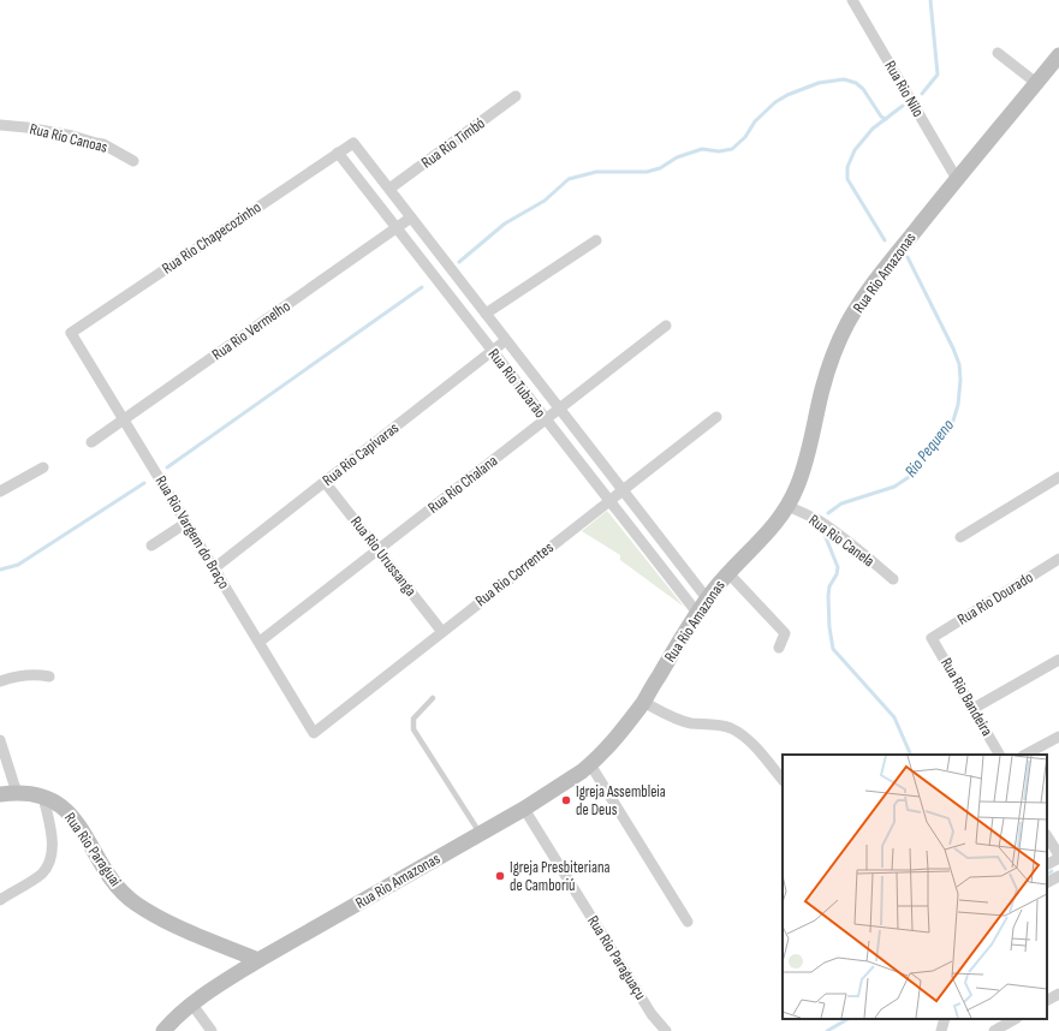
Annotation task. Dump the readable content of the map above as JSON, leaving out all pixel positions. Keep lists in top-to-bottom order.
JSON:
{
  "streets": {
    "street": [
      "Rua Rio Nilo",
      "Rua Rio Canoas",
      "Rua Rio Timbó",
      "Rua Rio Chapecozinho",
      "Rua Rio Amazonas",
      "Rua Rio Vermelho",
      "Rua Rio Tubarão",
      "Rua Rio Capivaras",
      "Rua Rio Chalana",
      "Rua Rio Vargem do Braço",
      "Rua Rio Canela",
      "Rua Rio Urussanga",
      "Rua Rio Correntes",
      "Rua Rio Dourado",
      "Rua Rio Bandeira",
      "Rua Rio Paraguai",
      "Rua Rio Paraguaçu"
    ]
  },
  "crossings": [
    ["Rua Rio Nilo", "Rua Rio Amazonas"],
    ["Rua Rio Timbó", "Rua Rio Tubarão"],
    ["Rua Rio Chapecozinho", "Rua Rio Tubarão"],
    ["Rua Rio Chapecozinho", "Rua Rio Vargem do Braço"],
    ["Rua Rio Amazonas", "Rua Rio Tubarão"],
    ["Rua Rio Amazonas", "Rua Rio Canela"],
    ["Rua Rio Amazonas", "Rua Rio Paraguai"],
    ["Rua Rio Amazonas", "Rua Rio Paraguaçu"],
    ["Rua Rio Vermelho", "Rua Rio Tubarão"],
    ["Rua Rio Vermelho", "Rua Rio Vargem do Braço"],
    ["Rua Rio Tubarão", "Rua Rio Capivaras"],
    ["Rua Rio Tubarão", "Rua Rio Chalana"],
    ["Rua Rio Tubarão", "Rua Rio Correntes"],
    ["Rua Rio Capivaras", "Rua Rio Vargem do Braço"],
    ["Rua Rio Capivaras", "Rua Rio Urussanga"],
    ["Rua Rio Chalana", "Rua Rio Vargem do Braço"],
    ["Rua Rio Chalana", "Rua Rio Urussanga"],
    ["Rua Rio Vargem do Braço", "Rua Rio Correntes"],
    ["Rua Rio Urussanga", "Rua Rio Correntes"],
    ["Rua Rio Dourado", "Rua Rio Bandeira"]
  ],
  "water": ["Rio Pequeno"],
  "places": ["Igreja Assembleia de Deus", "Igreja Presbiteriana de Camboriú"]
}
